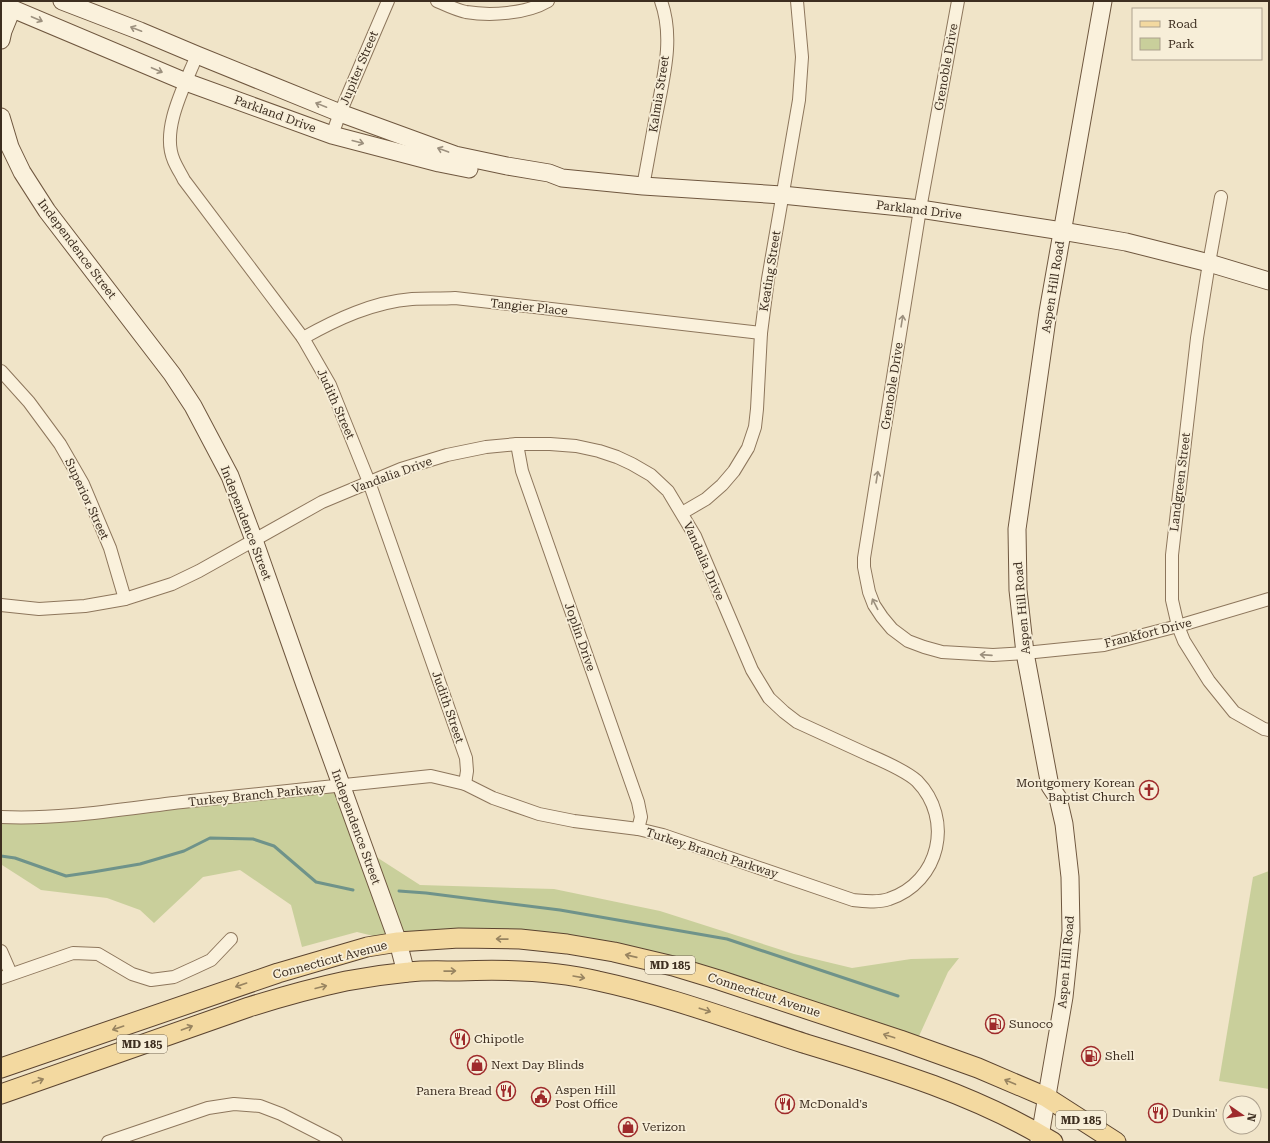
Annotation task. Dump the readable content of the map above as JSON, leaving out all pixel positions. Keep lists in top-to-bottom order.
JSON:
{
  "streets": {
    "main road": ["Connecticut Avenue", "MD 185"],
    "street": [
      "Grenoble Drive",
      "Jupiter Street",
      "Kalmia Street",
      "Parkland Drive",
      "Independence Street",
      "Keating Street",
      "Aspen Hill Road",
      "Tangier Place",
      "Judith Street",
      "Vandalia Drive",
      "Landgreen Street",
      "Superior Street",
      "Frankfort Drive",
      "Joplin Drive",
      "Turkey Branch Parkway"
    ]
  },
  "crossings": [
    ["Grenoble Drive", "Parkland Drive"],
    ["Grenoble Drive", "Aspen Hill Road"],
    ["Grenoble Drive", "Frankfort Drive"],
    ["Jupiter Street", "Parkland Drive"],
    ["Kalmia Street", "Parkland Drive"],
    ["Parkland Drive", "Keating Street"],
    ["Parkland Drive", "Aspen Hill Road"],
    ["Parkland Drive", "Judith Street"],
    ["Parkland Drive", "Landgreen Street"],
    ["Independence Street", "Vandalia Drive"],
    ["Independence Street", "Turkey Branch Parkway"],
    ["Independence Street", "Connecticut Avenue"],
    ["Keating Street", "Tangier Place"],
    ["Keating Street", "Vandalia Drive"],
    ["Aspen Hill Road", "Frankfort Drive"],
    ["Aspen Hill Road", "Connecticut Avenue"],
    ["Tangier Place", "Judith Street"],
    ["Judith Street", "Vandalia Drive"],
    ["Judith Street", "Turkey Branch Parkway"],
    ["Vandalia Drive", "Superior Street"],
    ["Vandalia Drive", "Joplin Drive"],
    ["Vandalia Drive", "Turkey Branch Parkway"],
    ["Landgreen Street", "Frankfort Drive"],
    ["Joplin Drive", "Turkey Branch Parkway"]
  ],
  "places": {
    "church": ["Montgomery Korean Baptist Church"],
    "fuel station": ["Sunoco", "Shell"],
    "restaurant": [
      "Chipotle",
      "Panera Bread",
      "McDonald's",
      "Dunkin'"
    ],
    "shop": ["Next Day Blinds", "Verizon"],
    "public building": ["Aspen Hill Post Office"]
  },
  "legend": ["Road", "Park"],
  "north": "right"
}
